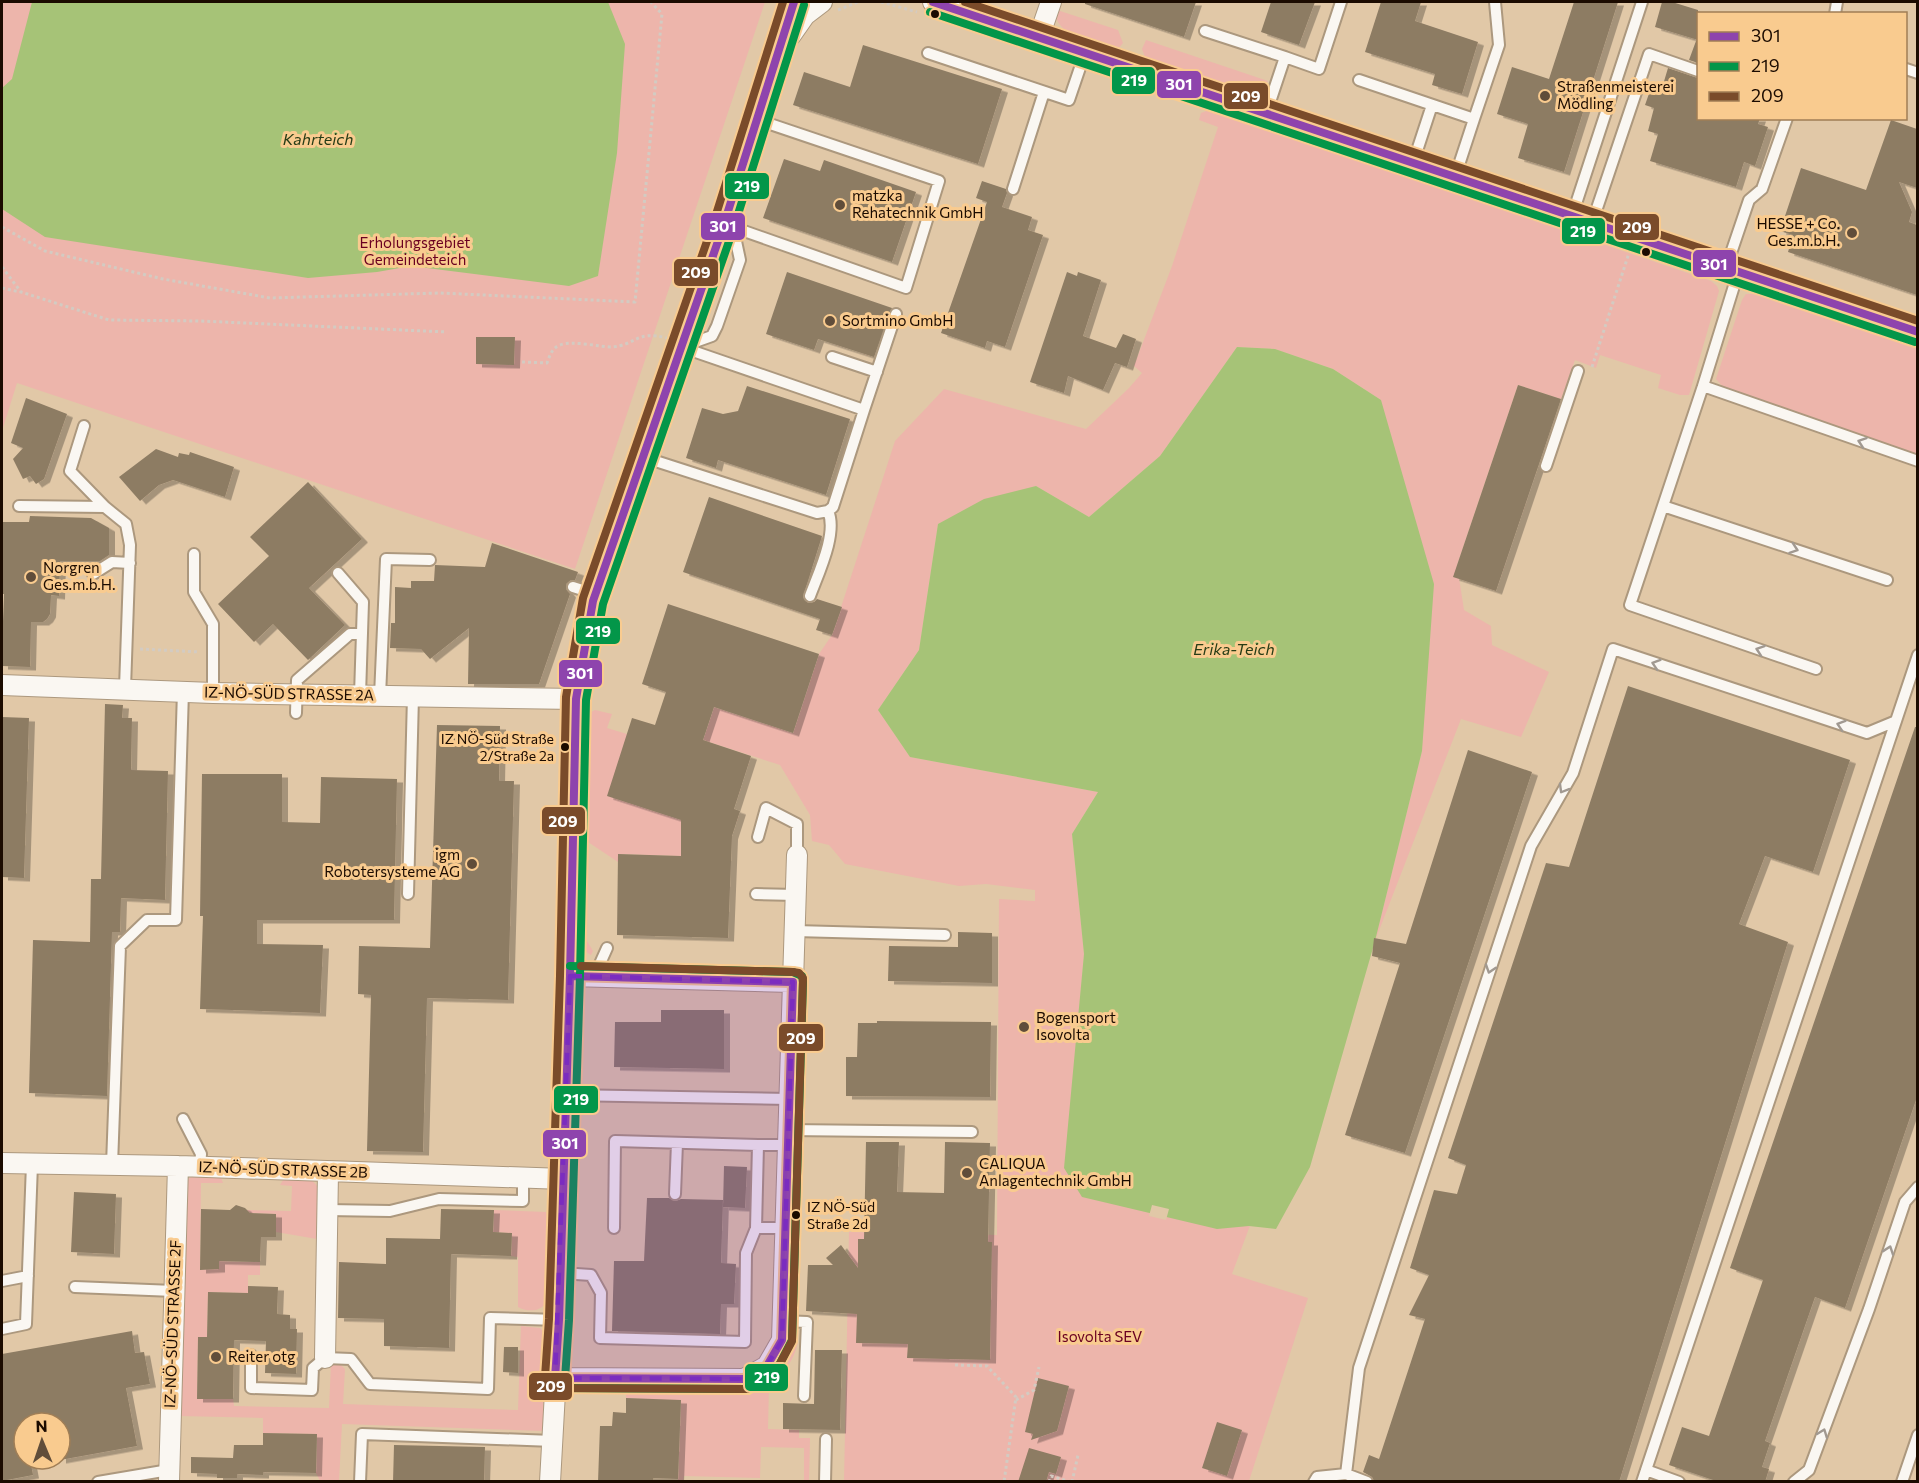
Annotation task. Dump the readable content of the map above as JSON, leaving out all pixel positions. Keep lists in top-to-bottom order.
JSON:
{
  "streets": {
    "street": ["IZ-NÖ-SÜD STRASSE 2A", "IZ-NÖ-SÜD STRASSE 2B", "IZ-NÖ-SÜD STRASSE 2F"]
  },
  "crossings": [
    ["IZ-NÖ-SÜD STRASSE 2B", "IZ-NÖ-SÜD STRASSE 2F"]
  ],
  "water": ["Kahrteich", "Erika-Teich"],
  "parks": ["Erholungsgebiet Gemeindeteich", "Isovolta SEV"],
  "places": [
    "Straßenmeisterei Mödling",
    "matzka Rehatechnik GmbH",
    "HESSE + Co. Ges.m.b.H.",
    "Sortmino GmbH",
    "Norgren Ges.m.b.H.",
    "IZ NÖ-Süd Straße 2/Straße 2a",
    "igm Robotersysteme AG",
    "Bogensport Isovolta",
    "CALIQUA Anlagentechnik GmbH",
    "IZ NÖ-Süd Straße 2d",
    "Reiter otg"
  ],
  "lines": ["transit line 301", "transit line 209", "transit line 219"],
  "legend": ["301", "219", "209"],
  "north": "top"
}
